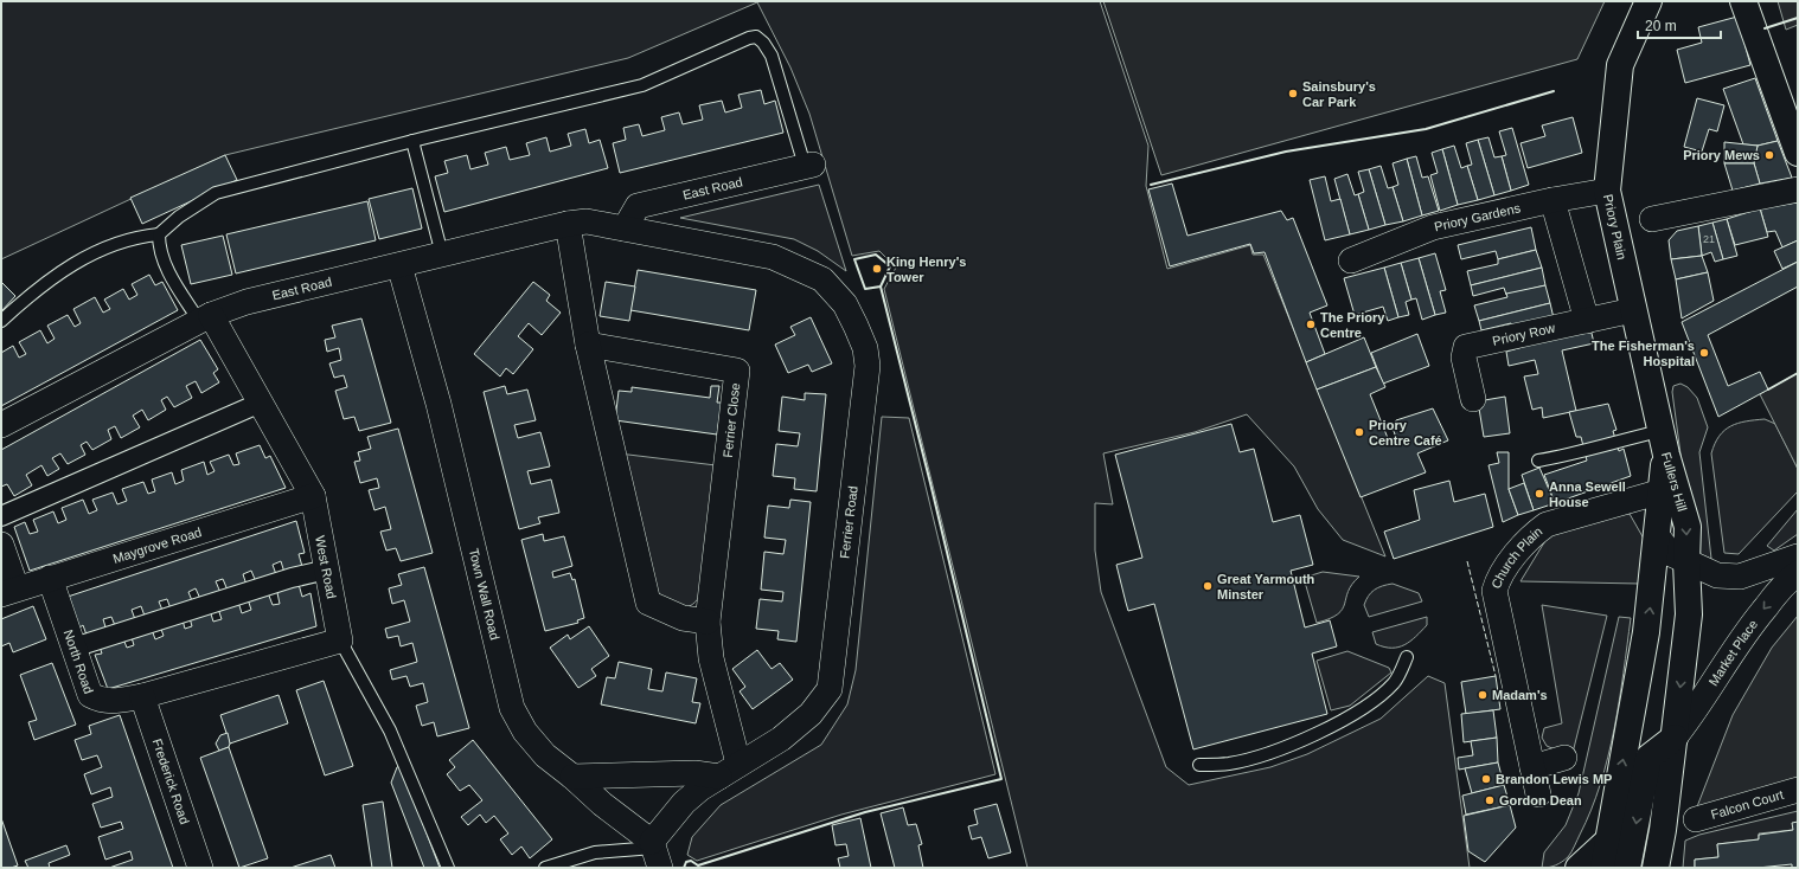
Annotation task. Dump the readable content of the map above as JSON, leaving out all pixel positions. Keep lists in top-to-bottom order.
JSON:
{
  "streets": {
    "main road": ["Priory Plain", "Fullers Hill"],
    "street": [
      "East Road",
      "Priory Gardens",
      "Priory Row",
      "Ferrier Close",
      "Ferrier Road",
      "Maygrove Road",
      "Church Plain",
      "West Road",
      "Town Wall Road",
      "Market Place",
      "North Road",
      "Frederick Road",
      "Falcon Court"
    ]
  },
  "crossings": [
    ["East Road", "Ferrier Road"],
    ["East Road", "West Road"],
    ["East Road", "Town Wall Road"],
    ["Priory Gardens", "Priory Plain"],
    ["Priory Plain", "Priory Row"],
    ["Priory Plain", "Fullers Hill"],
    ["Ferrier Close", "Ferrier Road"],
    ["Fullers Hill", "Church Plain"],
    ["Fullers Hill", "Market Place"],
    ["Ferrier Road", "Town Wall Road"],
    ["Maygrove Road", "West Road"],
    ["Maygrove Road", "North Road"],
    ["North Road", "Frederick Road"]
  ],
  "one_way": ["Market Place"],
  "places": [
    "Sainsbury's Car Park",
    "Priory Mews",
    "King Henry's Tower",
    "The Priory Centre",
    "The Fisherman's Hospital",
    "Priory Centre Café",
    "Anna Sewell House",
    "Great Yarmouth Minster",
    "Madam's",
    "Brandon Lewis MP",
    "Gordon Dean"
  ],
  "house_numbers": ["21"],
  "scale_bar": "20 m"
}
